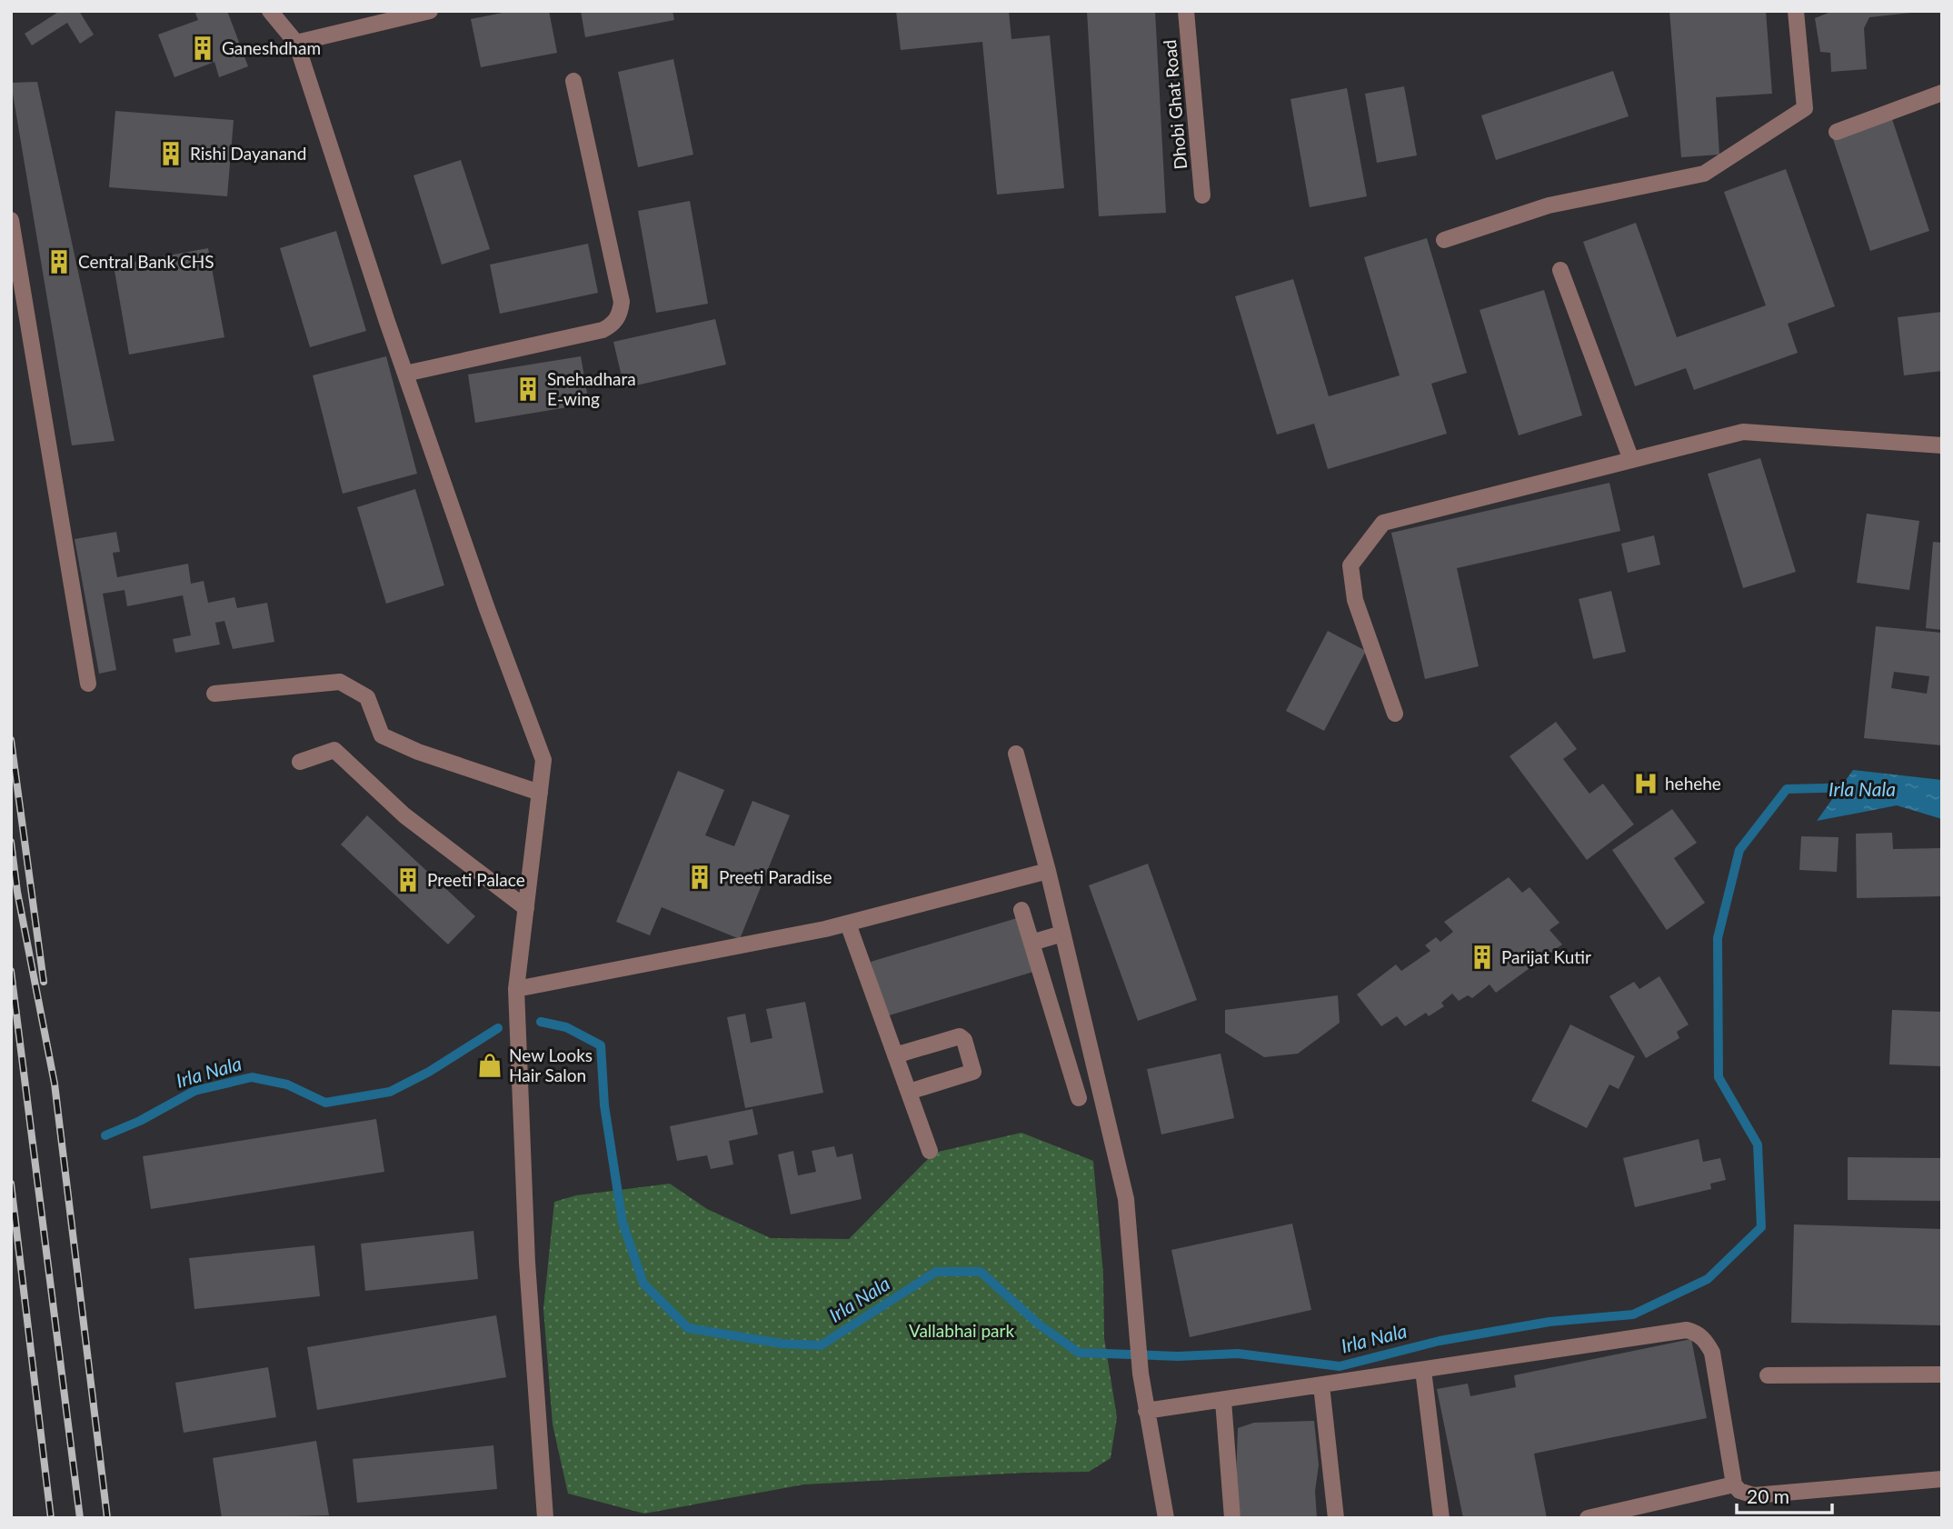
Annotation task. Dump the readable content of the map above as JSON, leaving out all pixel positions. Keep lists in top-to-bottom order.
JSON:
{
  "streets": {
    "street": ["Dhobi Ghat Road"]
  },
  "water": ["Irla Nala"],
  "parks": ["Vallabhai park"],
  "places": {
    "building": [
      "Ganeshdham",
      "Rishi Dayanand",
      "Central Bank CHS",
      "Snehadhara E-wing",
      "Preeti Paradise",
      "Preeti Palace",
      "Parijat Kutir"
    ],
    "hospital": ["hehehe"],
    "shop": ["New Looks Hair Salon"]
  },
  "scale_bar": "20 m"
}
